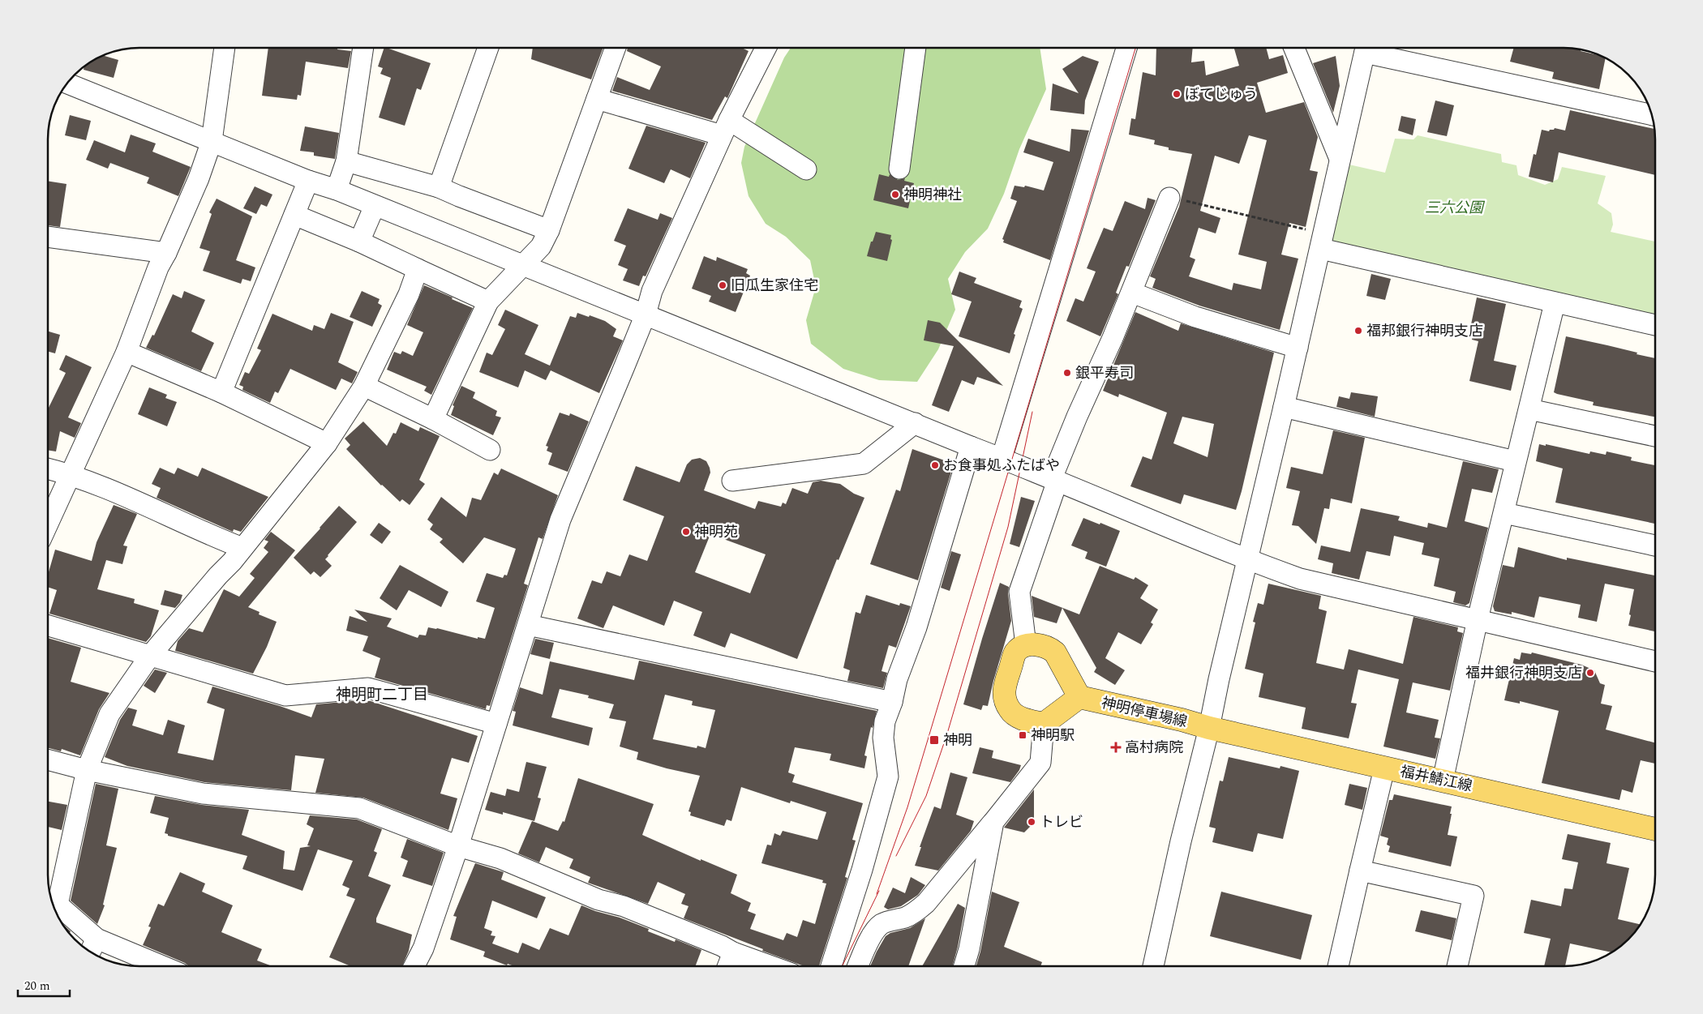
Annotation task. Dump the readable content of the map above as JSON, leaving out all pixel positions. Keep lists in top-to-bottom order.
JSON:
{
  "streets": {
    "main road": ["神明停車場線", "福井鯖江線"]
  },
  "crossings": [
    ["神明停車場線", "福井鯖江線"]
  ],
  "districts": ["神明町二丁目"],
  "parks": ["三六公園"],
  "places": {
    "other": [
      "ぼてじゅう",
      "神明神社",
      "旧瓜生家住宅",
      "福邦銀行神明支店",
      "銀平寿司",
      "お食事処ふたばや",
      "神明苑",
      "福井銀行神明支店",
      "トレビ"
    ],
    "transit": ["神明駅", "神明"],
    "health": ["高村病院"]
  },
  "scale_bar": "20 m"
}
